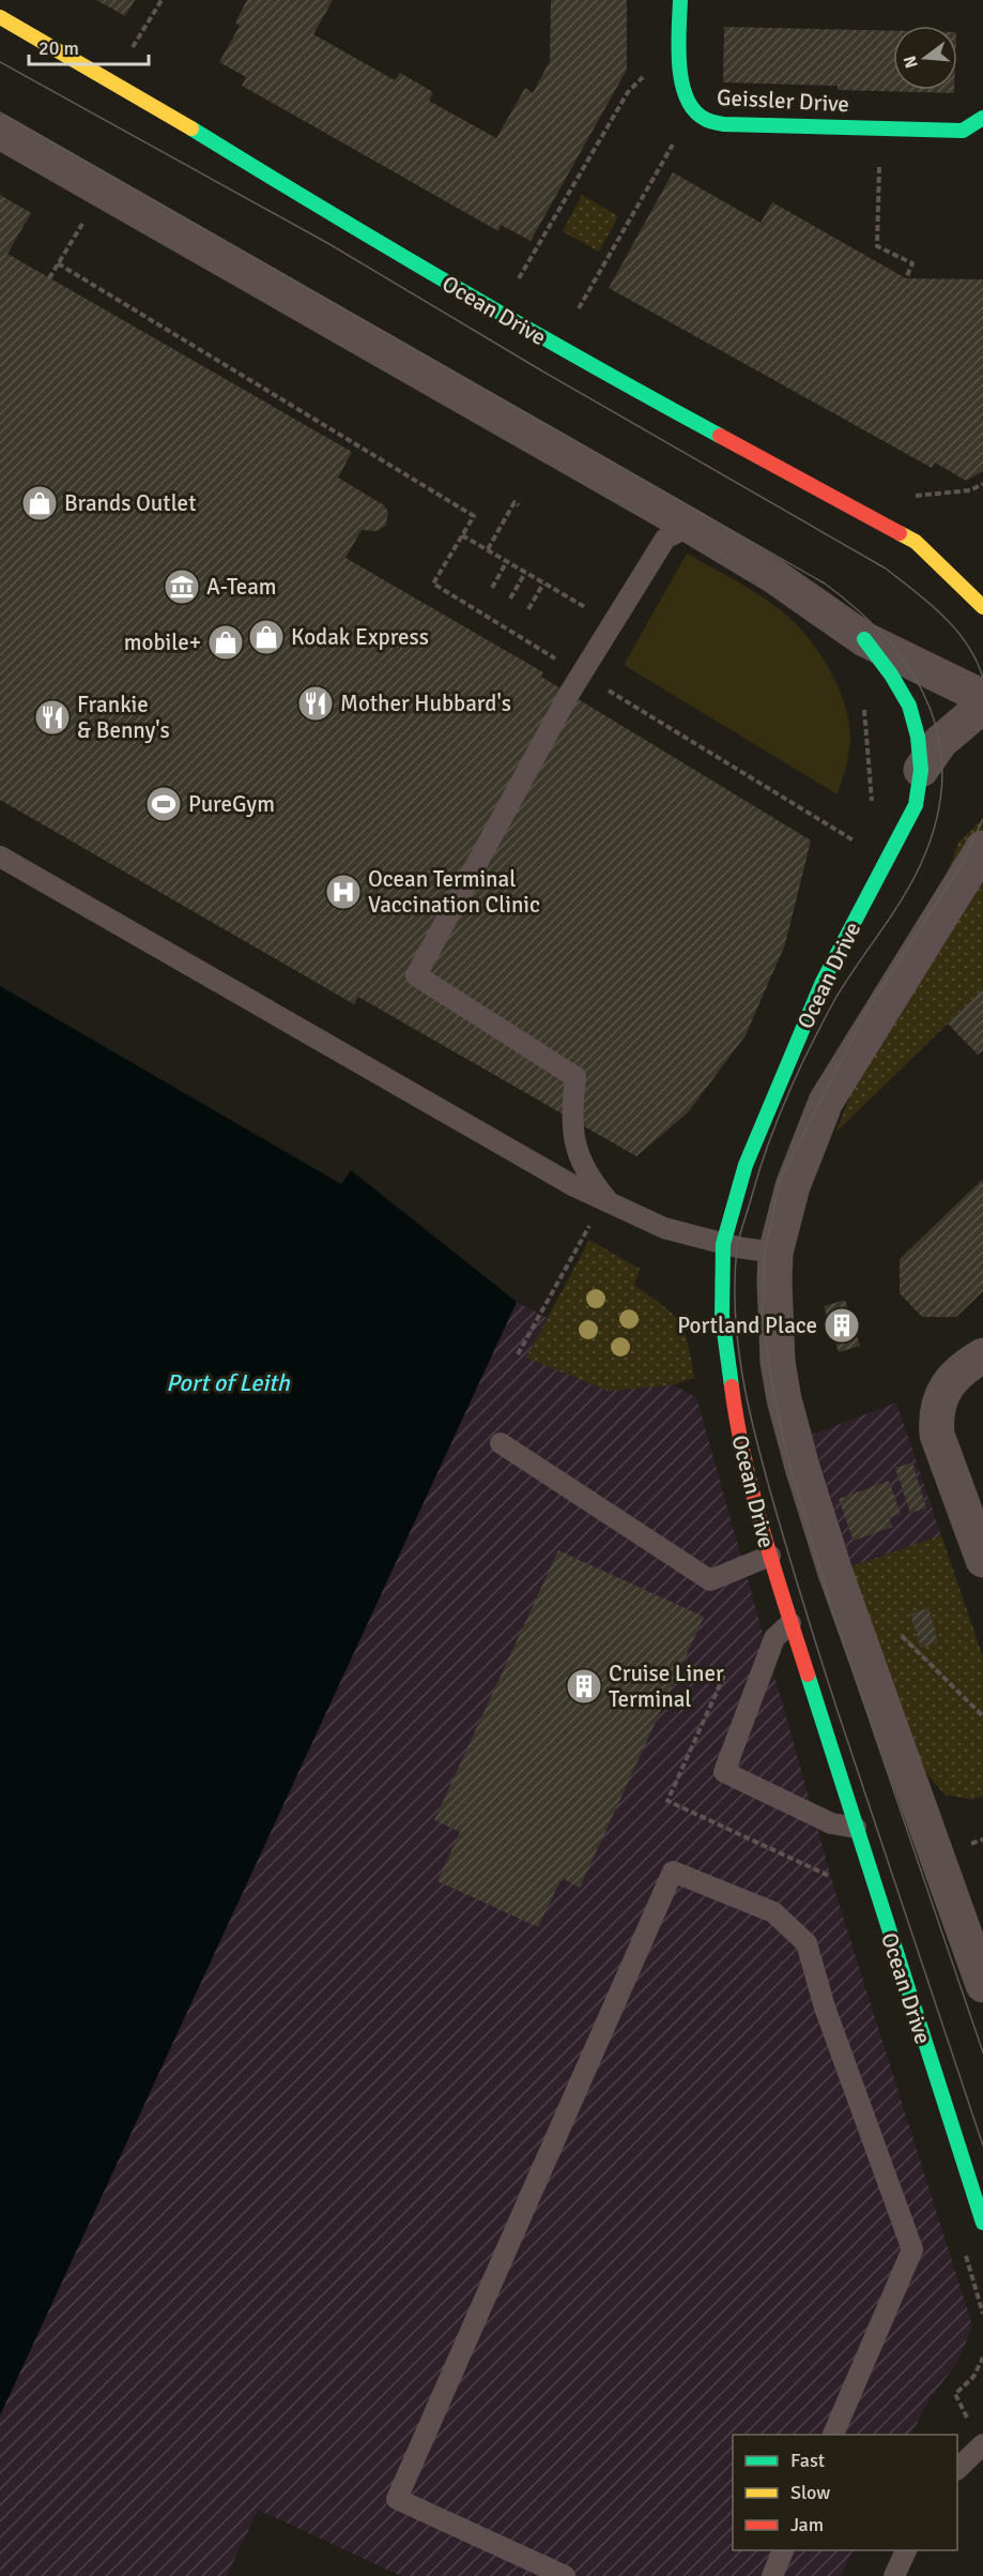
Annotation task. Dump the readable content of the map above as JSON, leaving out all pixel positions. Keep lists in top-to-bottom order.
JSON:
{
  "streets": {
    "street": ["Geissler Drive", "Ocean Drive"]
  },
  "water": ["Port of Leith"],
  "places": {
    "shop": ["Brands Outlet", "Kodak Express", "mobile+"],
    "museum": ["A-Team"],
    "restaurant": ["Mother Hubbard's", "Frankie & Benny's"],
    "sports": ["PureGym"],
    "hospital": ["Ocean Terminal Vaccination Clinic"],
    "building": ["Portland Place", "Cruise Liner Terminal"]
  },
  "legend": ["Fast", "Slow", "Jam"],
  "scale_bar": "20 m",
  "north": "left"
}
